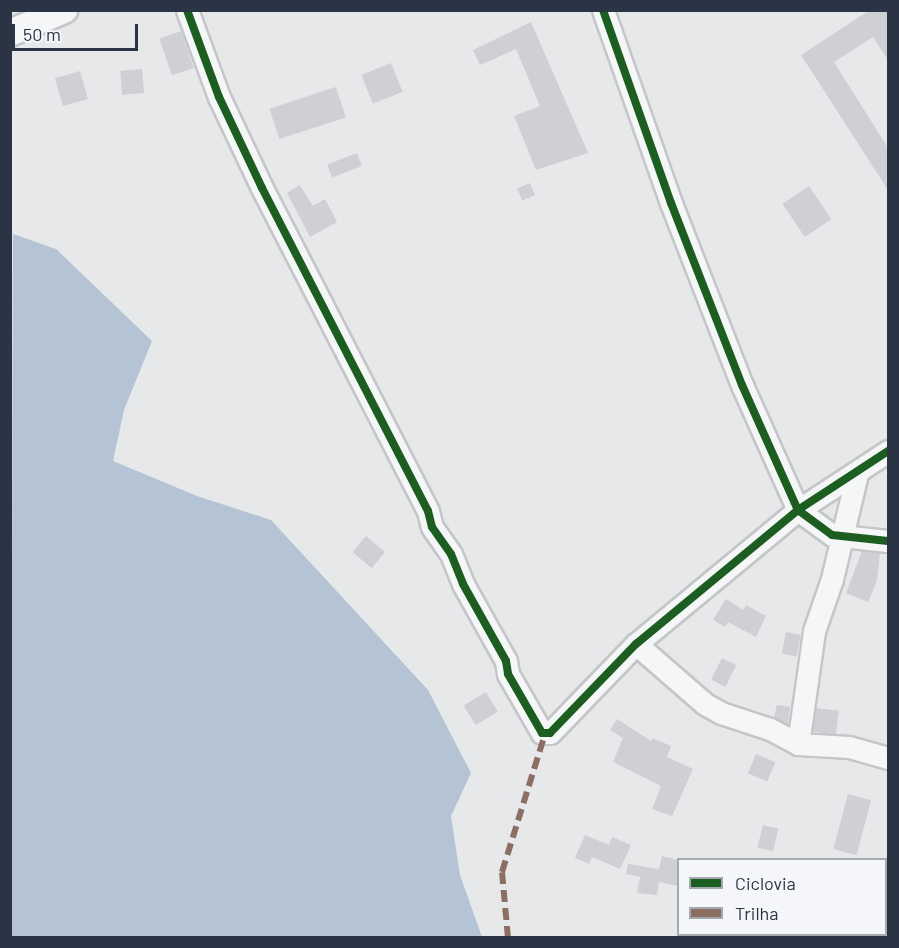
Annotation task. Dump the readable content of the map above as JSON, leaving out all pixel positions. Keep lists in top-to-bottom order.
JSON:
{
  "legend": ["Ciclovia", "Trilha"],
  "scale_bar": "50 m"
}
